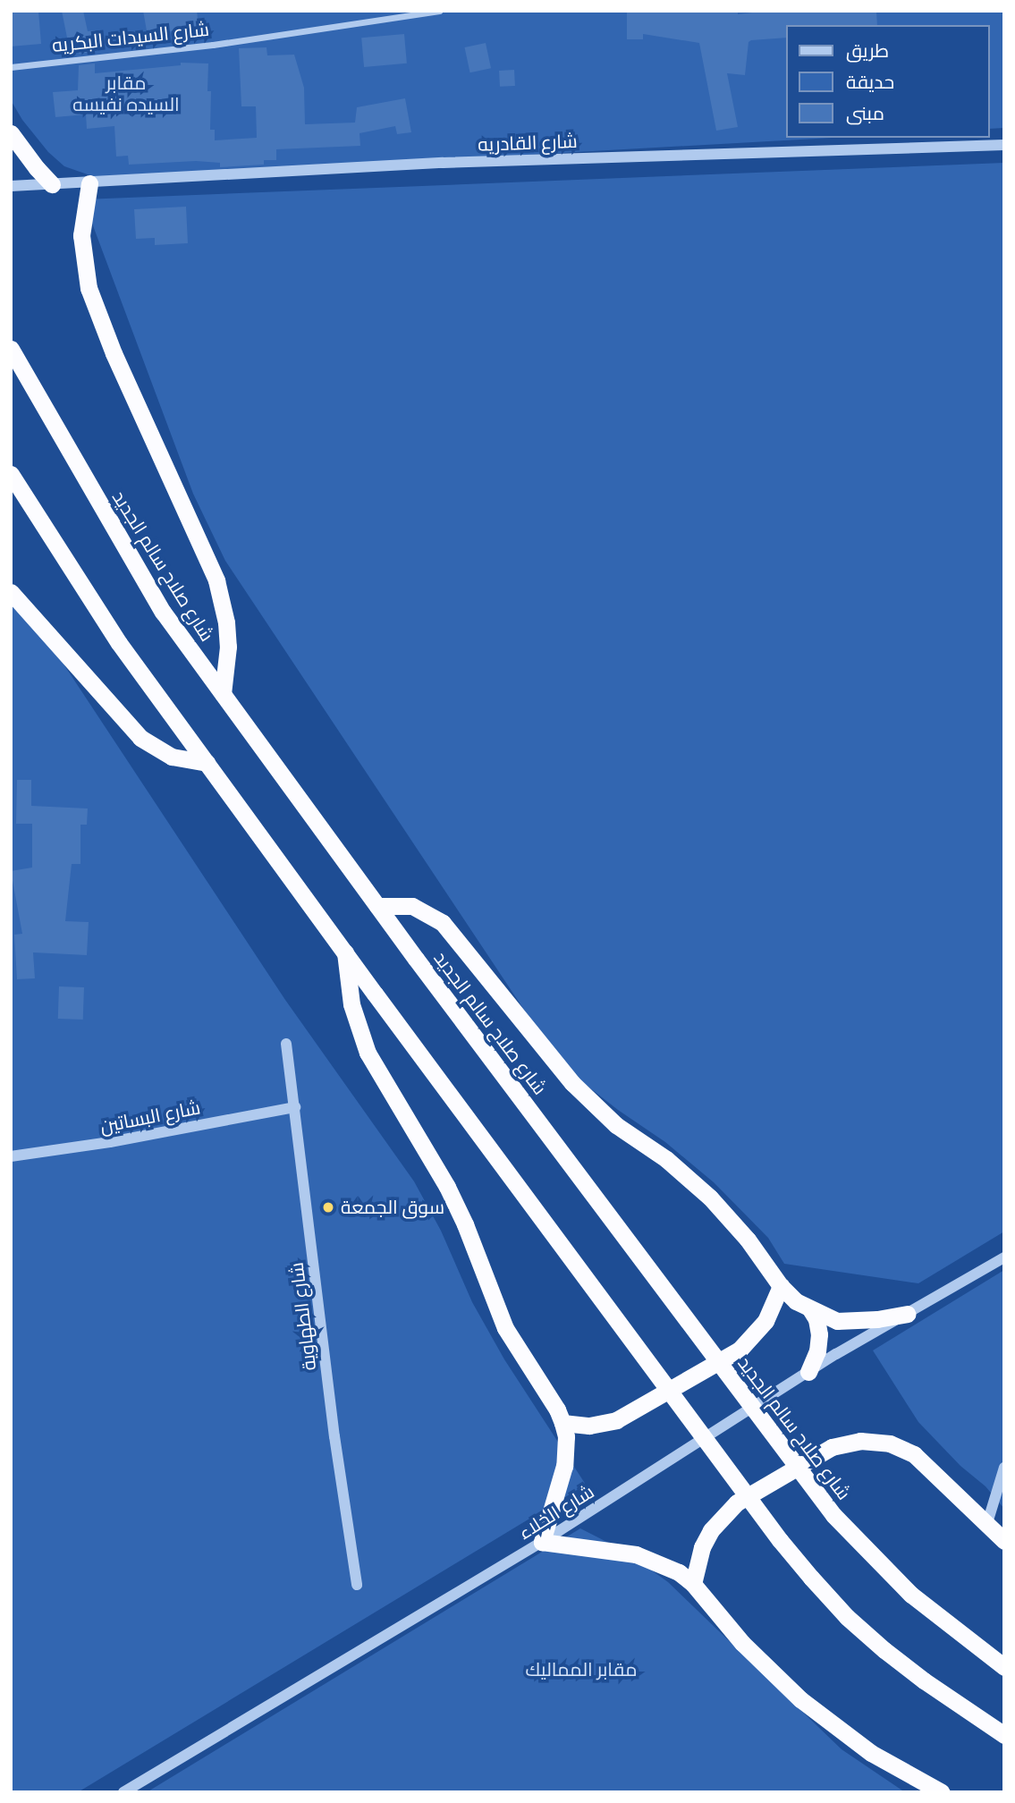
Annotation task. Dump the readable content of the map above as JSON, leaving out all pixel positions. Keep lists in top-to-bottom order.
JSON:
{
  "streets": {
    "highway": ["شارع صلاح سالم الجديد"],
    "street": [
      "شارع السيدات البكريه",
      "شارع القادريه",
      "شارع البساتين",
      "شارع الطهاوية",
      "شارع الخلاء"
    ]
  },
  "crossings": [
    ["شارع البساتين", "شارع الطهاوية"]
  ],
  "parks": ["مقابر السيده نفيسه", "مقابر المماليك"],
  "places": ["سوق الجمعة"],
  "legend": ["طريق", "حديقة", "مبنى"]
}
